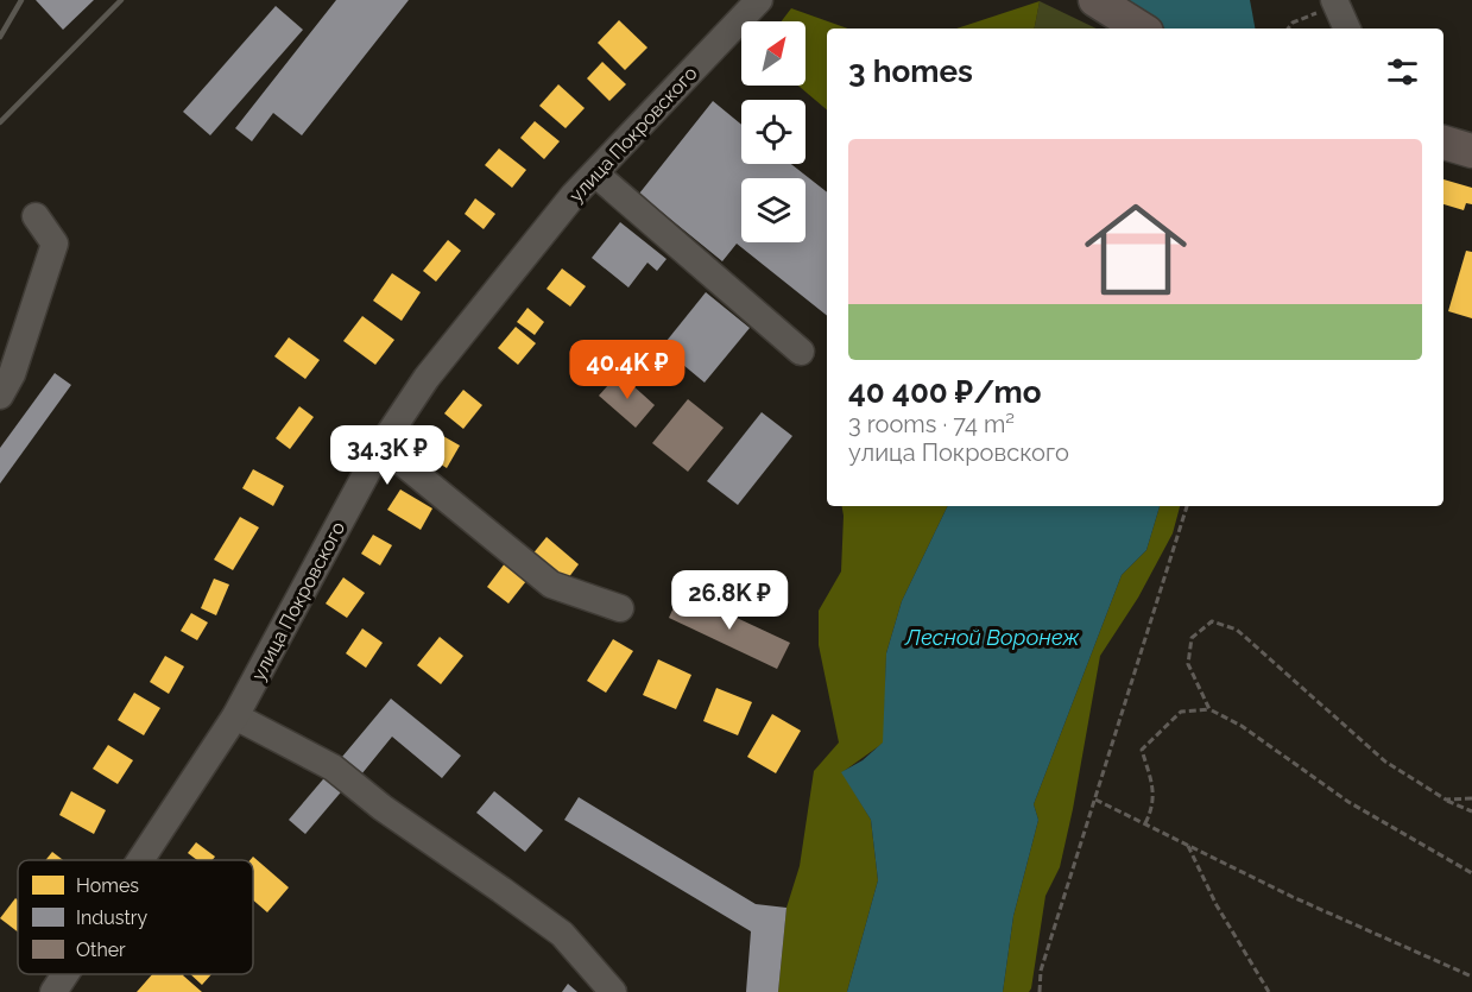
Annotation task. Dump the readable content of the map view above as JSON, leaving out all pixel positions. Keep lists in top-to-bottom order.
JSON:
{
  "streets": {
    "street": ["улица Покровского"]
  },
  "water": ["Лесной Воронеж"],
  "legend": ["Homes", "Industry", "Other"],
  "north": "top right",
  "page": {
    "heading": "3 homes",
    "list": [
      {
        "name": "40 400 ₽/mo",
        "note": "3 rooms · 74 m² · улица Покровского"
      }
    ],
    "price": ["40.4K ₽", "34.3K ₽", "26.8K ₽"]
  }
}
